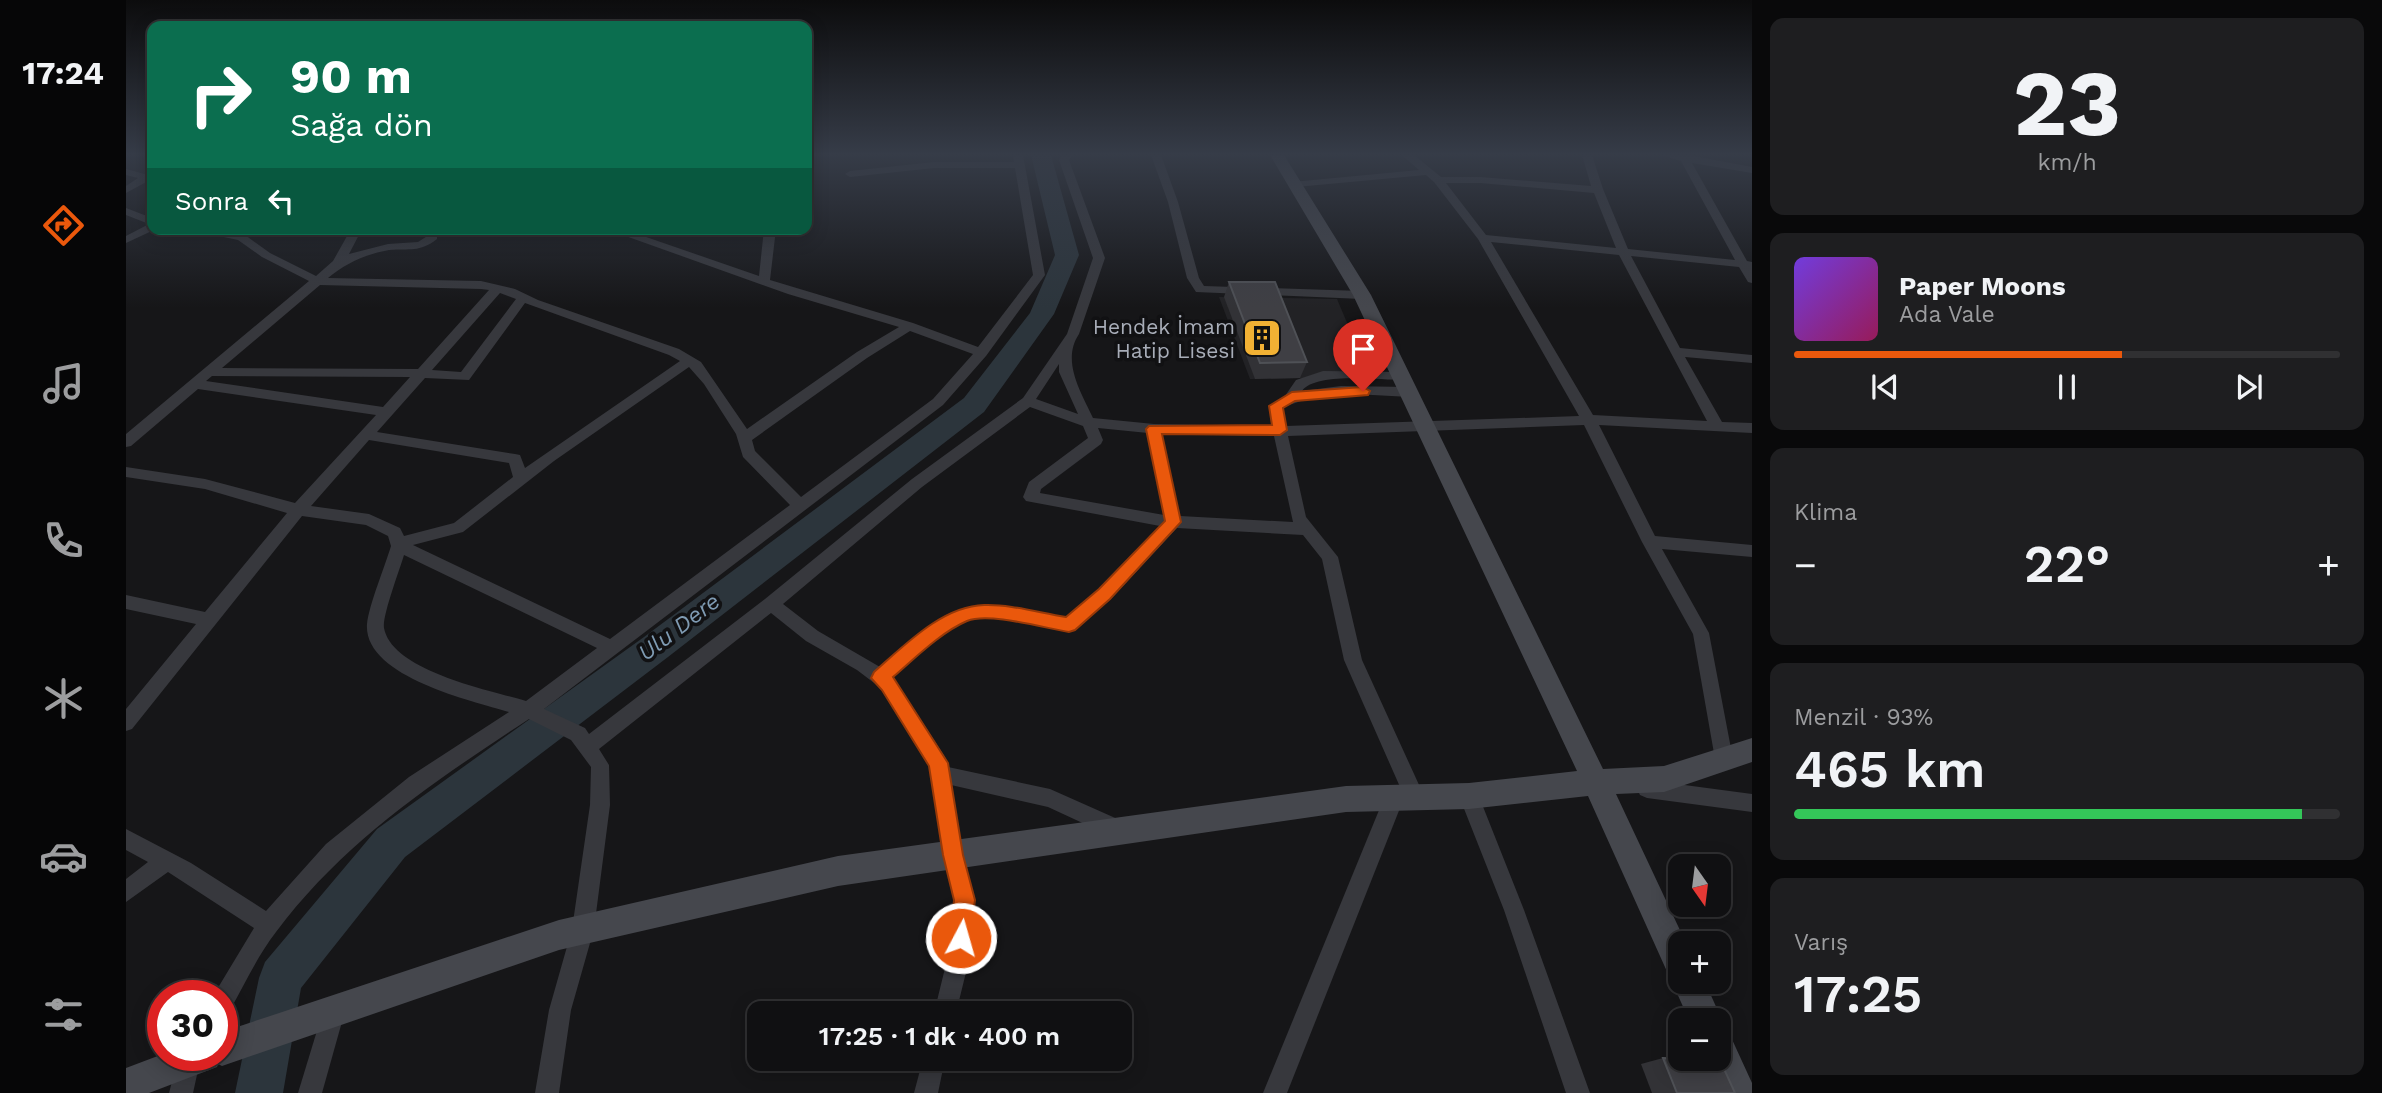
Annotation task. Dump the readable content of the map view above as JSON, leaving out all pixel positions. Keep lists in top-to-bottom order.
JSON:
{
  "water": ["Ulu Dere"],
  "places": {
    "building": ["Hendek İmam Hatip Lisesi"]
  },
  "north": "bottom",
  "page": {
    "tabs": "17:24",
    "tile": [
      ["23", "km/h"],
      "Klima",
      ["Menzil · 93%", "465 km"],
      ["Varış", "17:25"]
    ],
    "turn": ["90 m", "Sağa dön"],
    "then": "Sonra",
    "song": ["Paper Moons", "Ada Vale"],
    "heat": ["−", "22°", "+"],
    "map_buttons": ["+", "−"],
    "limit": "30",
    "trip": "17:25 · 1 dk · 400 m"
  }
}
